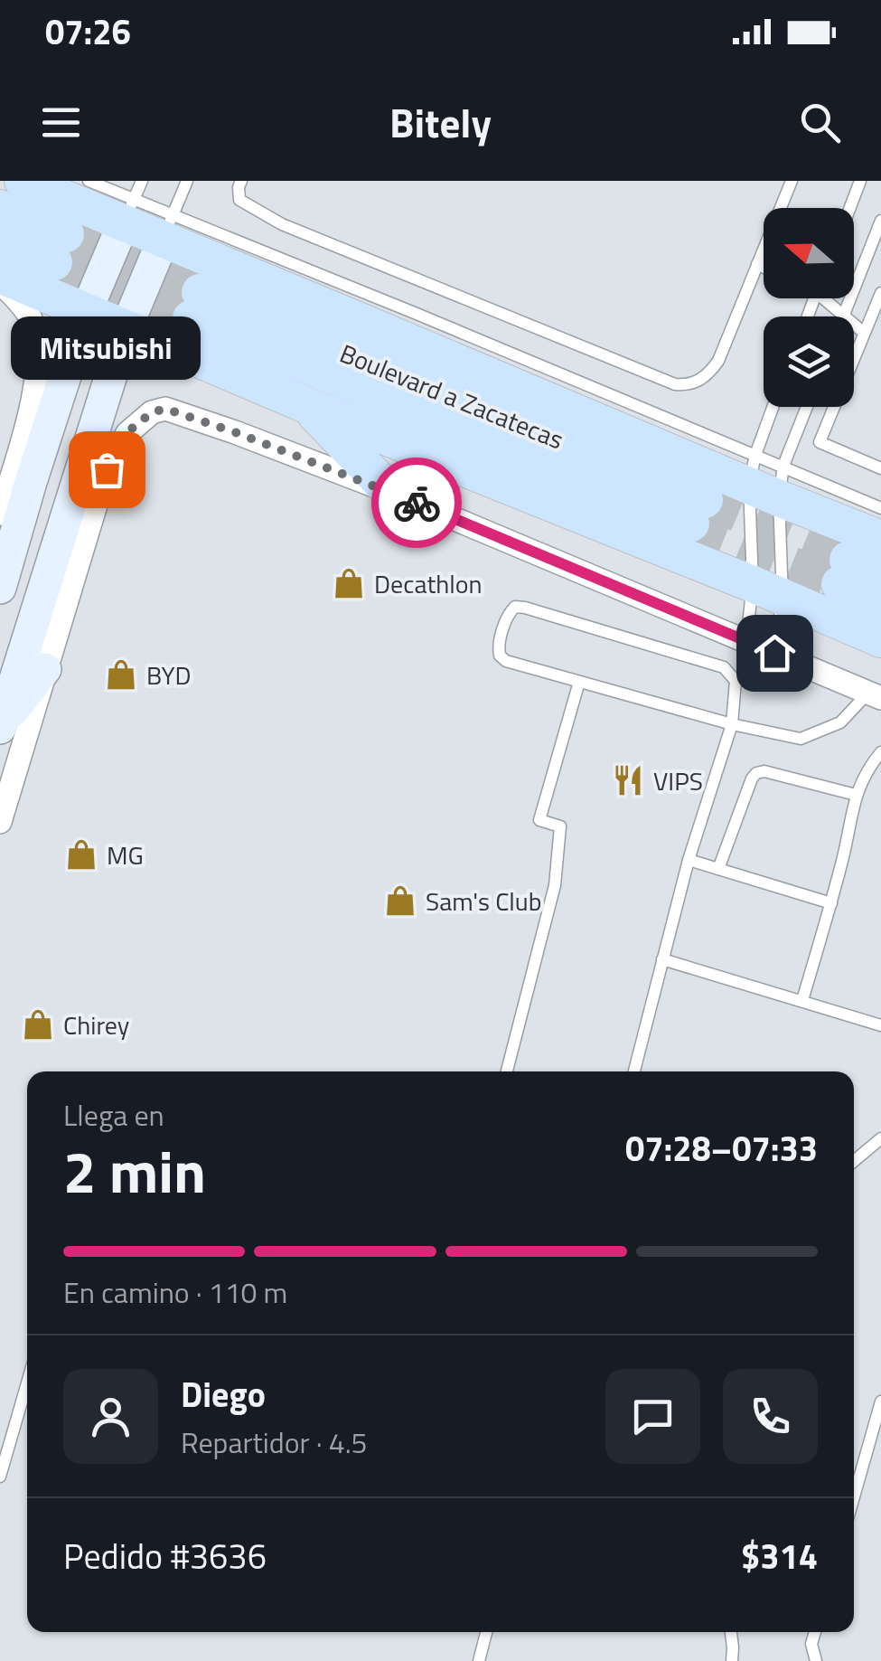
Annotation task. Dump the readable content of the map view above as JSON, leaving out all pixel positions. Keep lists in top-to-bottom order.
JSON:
{
  "streets": {
    "main road": ["Boulevard a Zacatecas"]
  },
  "places": {
    "other": ["Mitsubishi"],
    "shop": [
      "Decathlon",
      "BYD",
      "MG",
      "Sam's Club",
      "Chirey"
    ],
    "restaurant": ["VIPS"]
  },
  "north": "left",
  "page": {
    "status": "07:26",
    "header": "Bitely",
    "bubble": "Mitsubishi",
    "heading": ["2 min", "Llega en", "07:28–07:33"],
    "panel": [
      "Diego",
      "Repartidor · 4.5",
      "Pedido #3636",
      "$314"
    ],
    "bar": "En camino · 110 m"
  }
}
